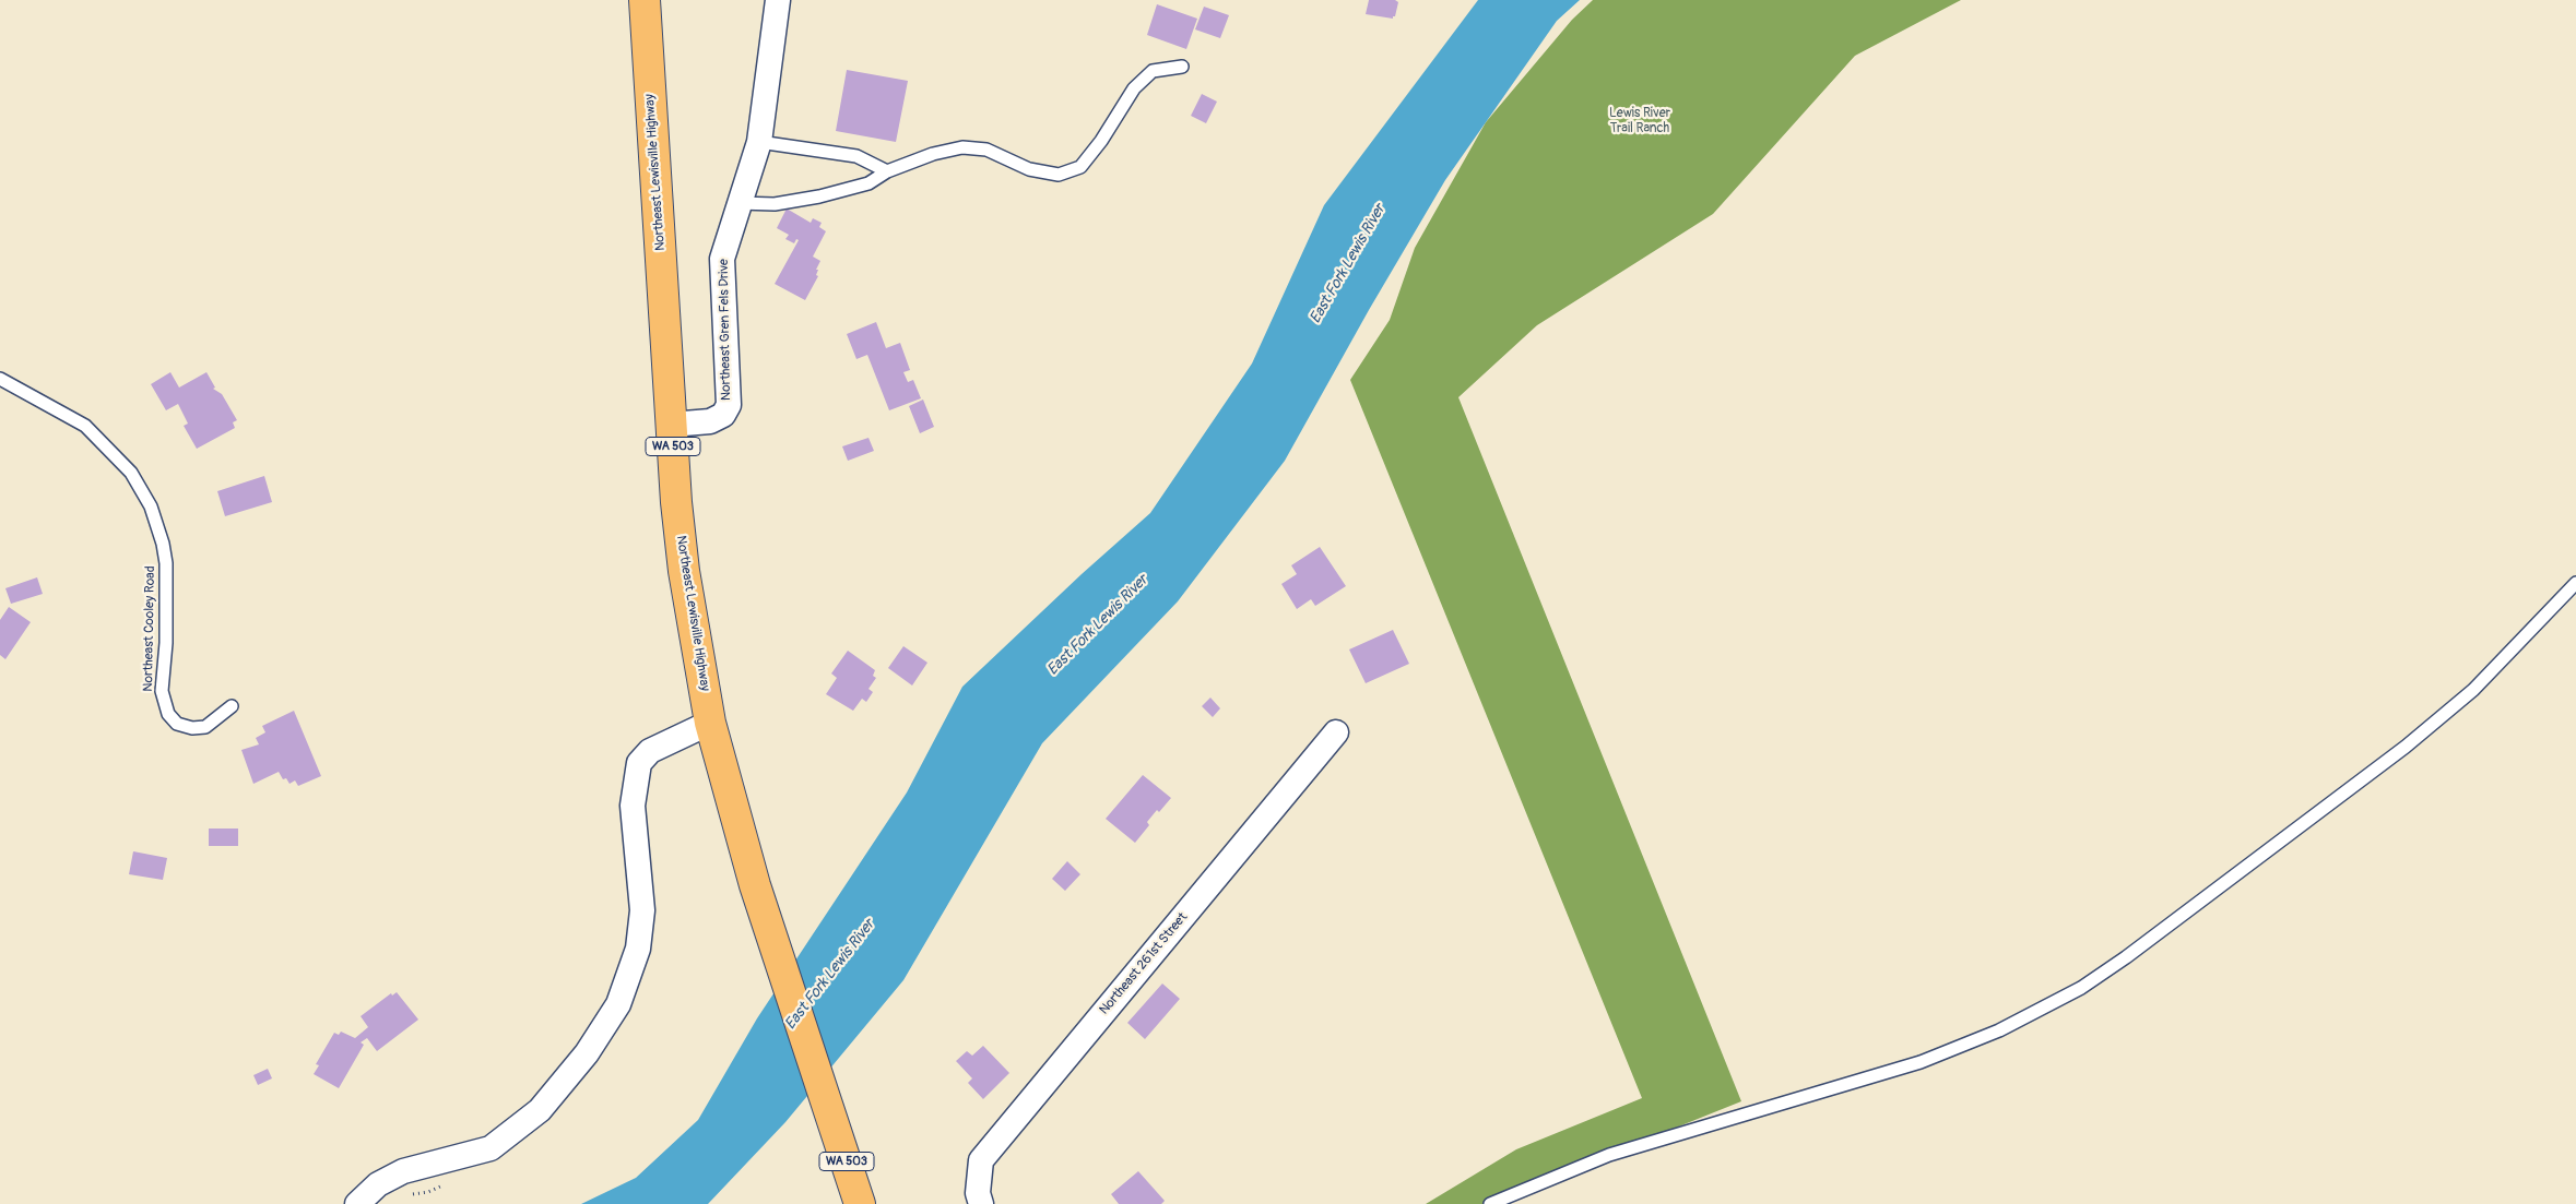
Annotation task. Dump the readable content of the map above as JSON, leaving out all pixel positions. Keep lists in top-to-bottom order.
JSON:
{
  "streets": {
    "main road": ["Northeast Lewisville Highway", "WA 503"],
    "street": ["Northeast Gren Fels Drive", "Northeast 261st Street"],
    "lane": ["Northeast Cooley Road"]
  },
  "crossings": [
    ["Northeast Lewisville Highway", "Northeast Gren Fels Drive"]
  ],
  "water": ["East Fork Lewis River"],
  "parks": ["Lewis River Trail Ranch"]
}
